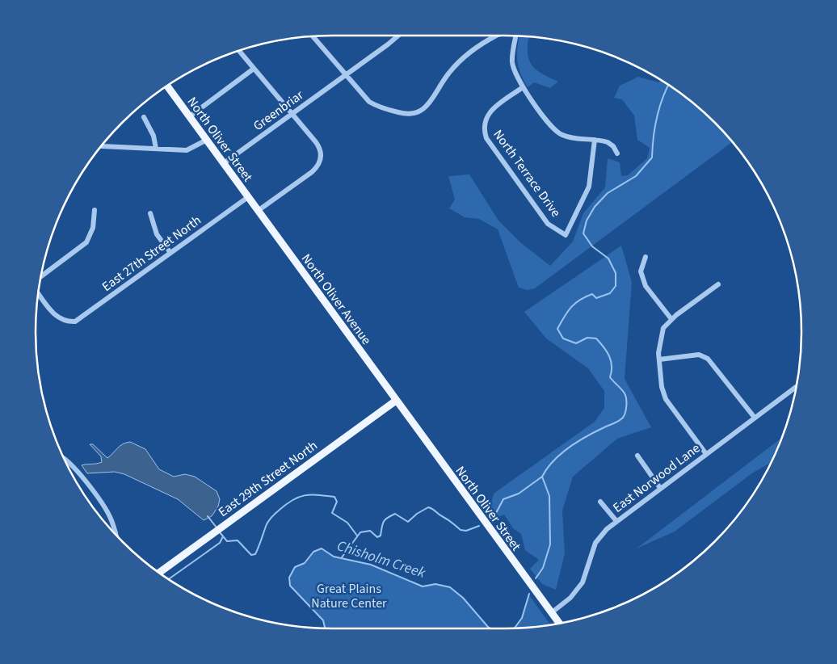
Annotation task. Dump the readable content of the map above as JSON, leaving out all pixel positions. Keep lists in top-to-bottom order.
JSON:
{
  "streets": {
    "main road": ["North Oliver Street", "North Oliver Avenue", "East 29th Street North"],
    "street": [
      "Greenbriar",
      "North Terrace Drive",
      "East 27th Street North",
      "East Norwood Lane"
    ]
  },
  "crossings": [
    ["Greenbriar", "North Oliver Street"],
    ["North Oliver Street", "East 27th Street North"],
    ["North Oliver Street", "North Oliver Avenue"],
    ["North Oliver Street", "East Norwood Lane"],
    ["North Oliver Street", "East 29th Street North"],
    ["North Oliver Avenue", "East 29th Street North"]
  ],
  "water": ["Chisholm Creek"],
  "parks": ["Great Plains Nature Center"]
}
